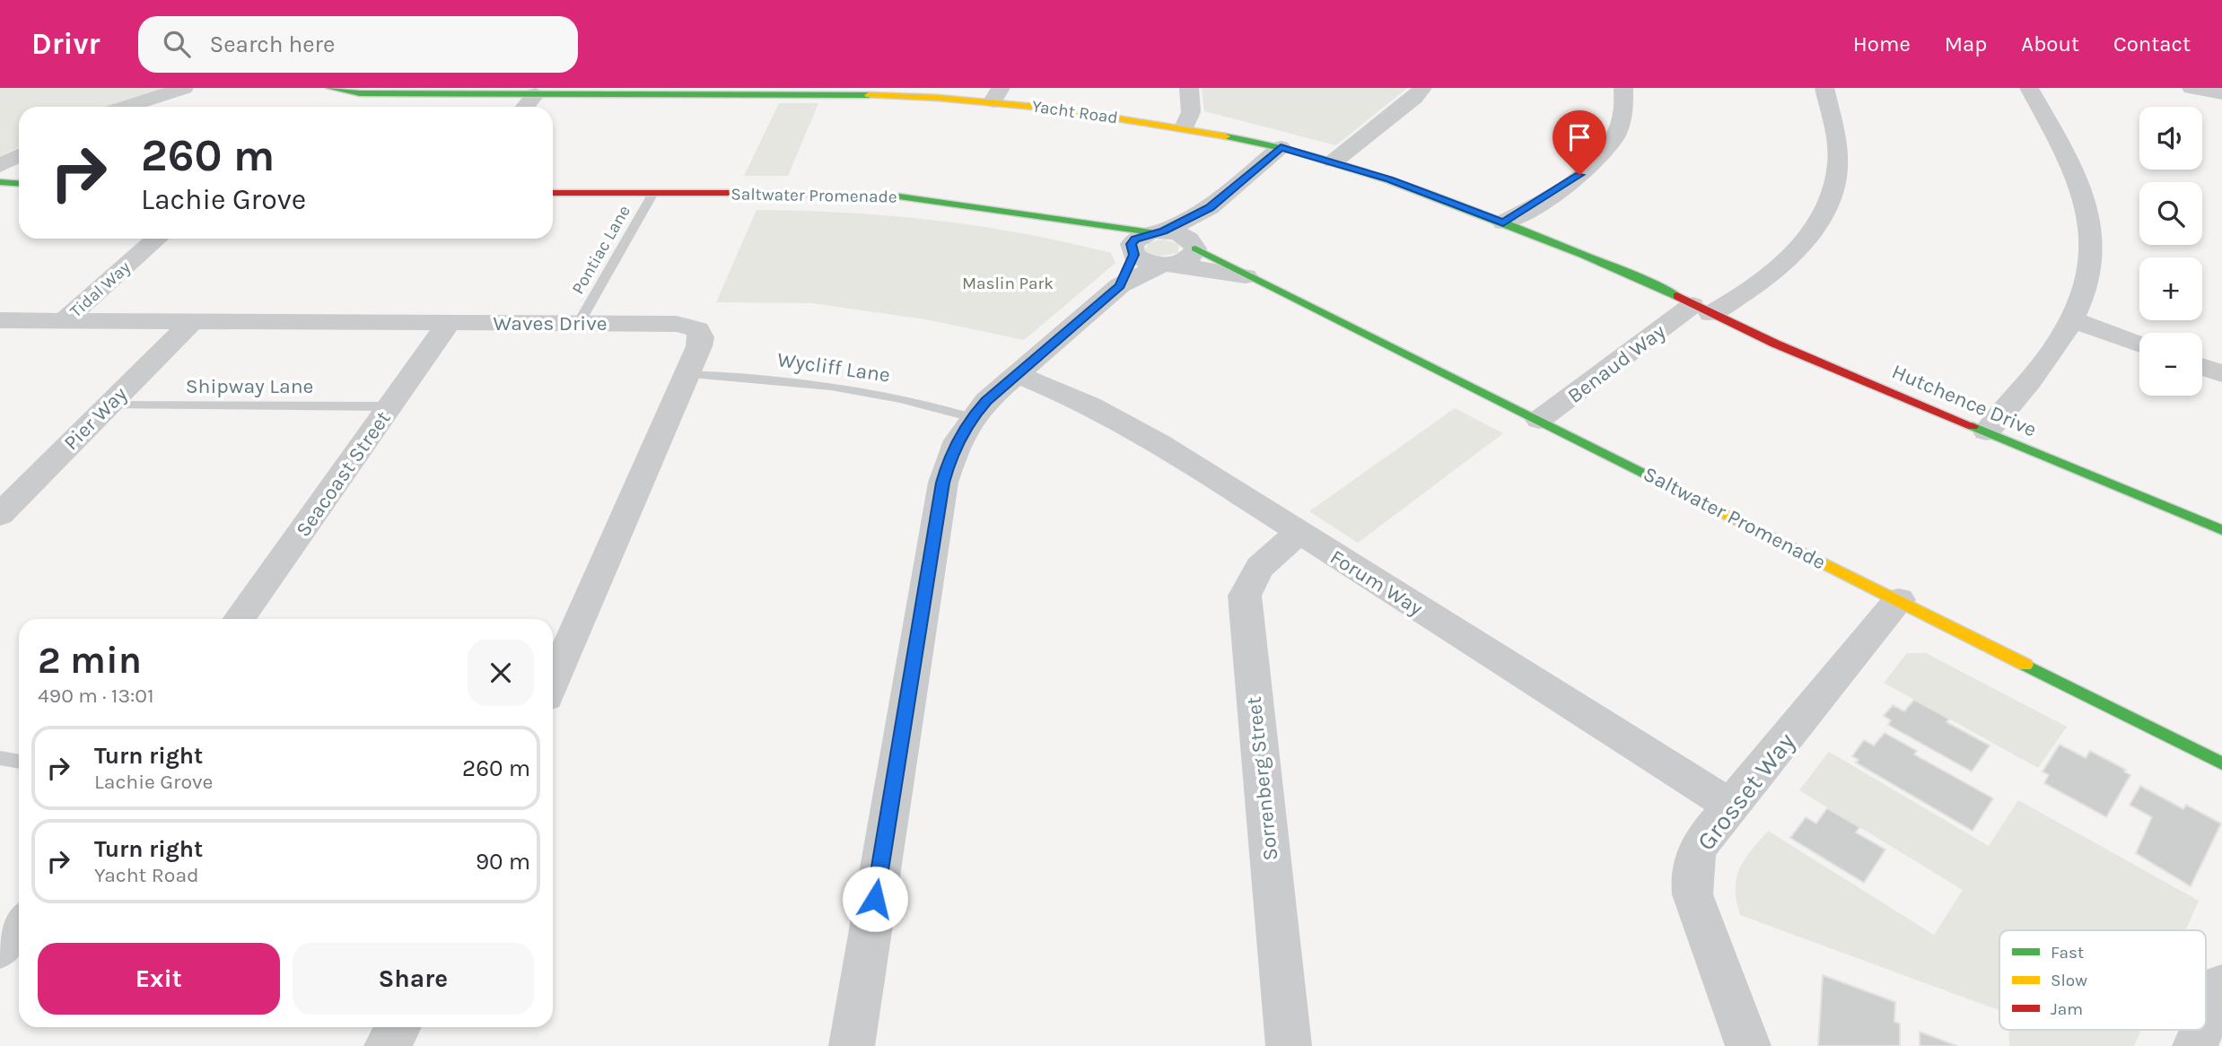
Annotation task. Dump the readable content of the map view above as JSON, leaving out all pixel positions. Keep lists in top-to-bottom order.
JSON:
{
  "streets": {
    "street": [
      "Yacht Road",
      "Saltwater Promenade",
      "Tidal Way",
      "Waves Drive",
      "Benaud Way",
      "Hutchence Drive",
      "Pier Way",
      "Seacoast Street",
      "Forum Way",
      "Sorrenberg Street",
      "Grosset Way"
    ],
    "lane": ["Pontiac Lane", "Wycliff Lane", "Shipway Lane"]
  },
  "crossings": [
    ["Yacht Road", "Benaud Way"],
    ["Yacht Road", "Hutchence Drive"],
    ["Saltwater Promenade", "Pontiac Lane"],
    ["Saltwater Promenade", "Benaud Way"],
    ["Saltwater Promenade", "Grosset Way"],
    ["Pontiac Lane", "Waves Drive"],
    ["Tidal Way", "Waves Drive"],
    ["Waves Drive", "Wycliff Lane"],
    ["Waves Drive", "Pier Way"],
    ["Waves Drive", "Seacoast Street"],
    ["Benaud Way", "Hutchence Drive"],
    ["Shipway Lane", "Pier Way"],
    ["Shipway Lane", "Seacoast Street"],
    ["Forum Way", "Sorrenberg Street"],
    ["Forum Way", "Grosset Way"]
  ],
  "parks": ["Maslin Park"],
  "legend": ["Fast", "Slow", "Jam"],
  "page": {
    "header": "Drivr",
    "search": "Search here",
    "nav": [
      "Home",
      "Map",
      "About",
      "Contact"
    ],
    "map_buttons": ["+", "−"],
    "turn": ["260 m", "Lachie Grove"],
    "heading": ["2 min", "490 m · 13:01"],
    "list": [
      {
        "name": "Turn right",
        "note": "Lachie Grove",
        "value": "260 m"
      },
      {
        "name": "Turn right",
        "note": "Yacht Road",
        "value": "90 m"
      }
    ],
    "buttons": ["Exit", "Share"]
  }
}
